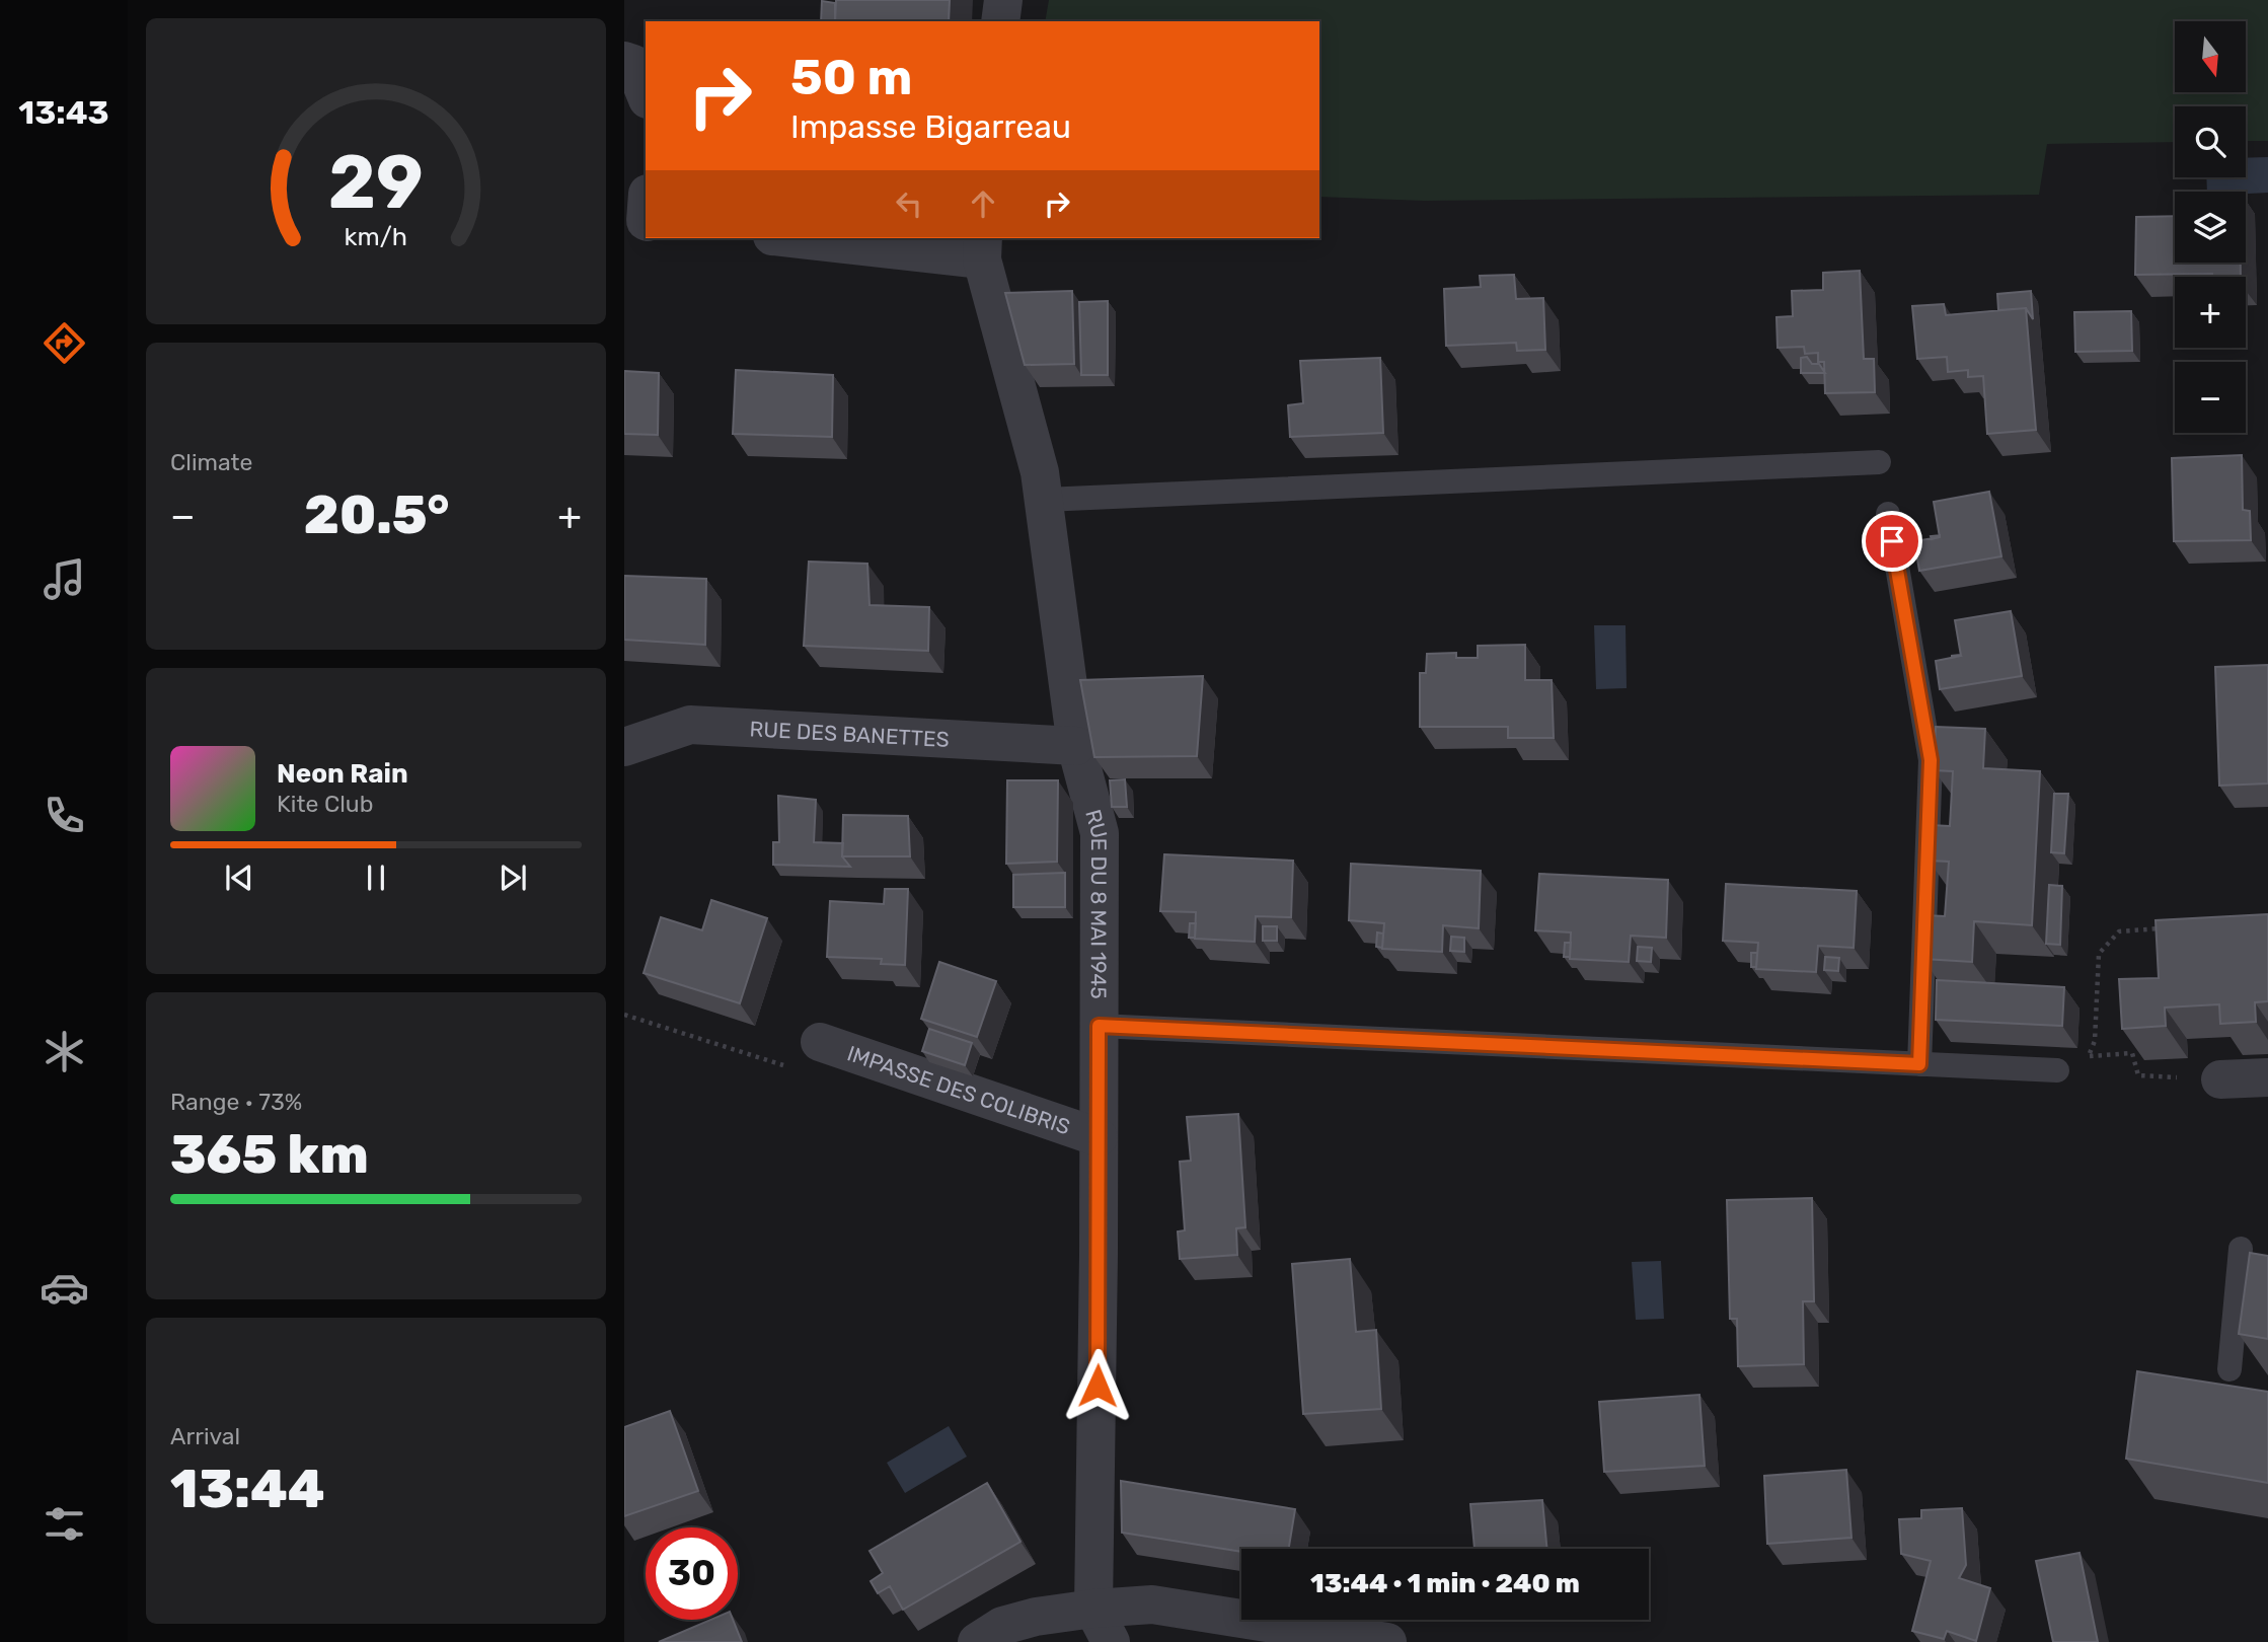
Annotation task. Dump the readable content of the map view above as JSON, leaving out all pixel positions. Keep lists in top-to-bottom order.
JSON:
{
  "streets": {
    "street": ["RUE DES BANETTES", "RUE DU 8 MAI 1945", "IMPASSE DES COLIBRIS"]
  },
  "crossings": [
    ["RUE DES BANETTES", "RUE DU 8 MAI 1945"],
    ["RUE DU 8 MAI 1945", "IMPASSE DES COLIBRIS"]
  ],
  "north": "bottom",
  "page": {
    "tabs": "13:43",
    "map_buttons": ["+", "−"],
    "turn": ["50 m", "Impasse Bigarreau"],
    "tile": [
      "Climate",
      ["Range · 73%", "365 km"],
      ["Arrival", "13:44"]
    ],
    "heat": ["−", "20.5°", "+"],
    "song": ["Neon Rain", "Kite Club"],
    "limit": "30",
    "trip": "13:44 · 1 min · 240 m",
    "gauge": ["29", "km/h"]
  }
}
